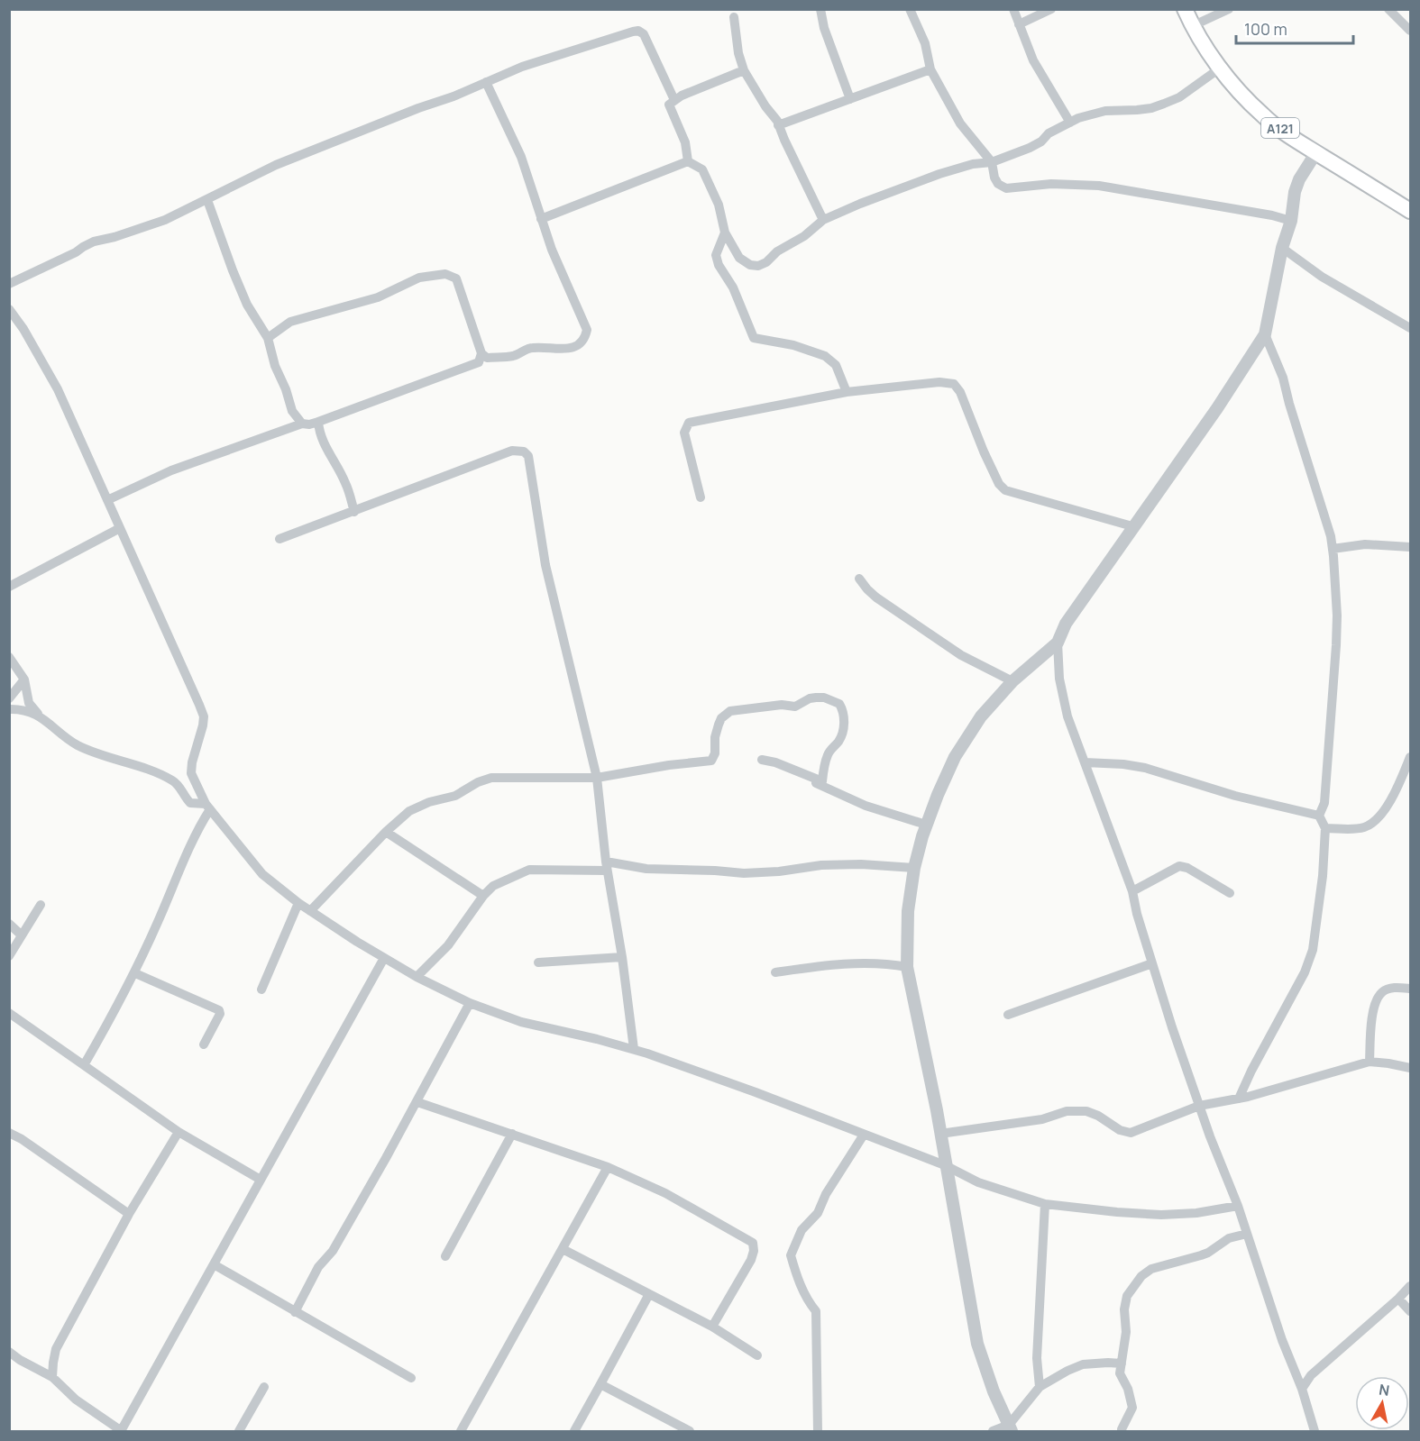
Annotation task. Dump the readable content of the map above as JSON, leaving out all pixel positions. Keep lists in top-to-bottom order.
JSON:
{
  "streets": {
    "main road": ["A121"]
  },
  "scale_bar": "100 m",
  "north": "top"
}
